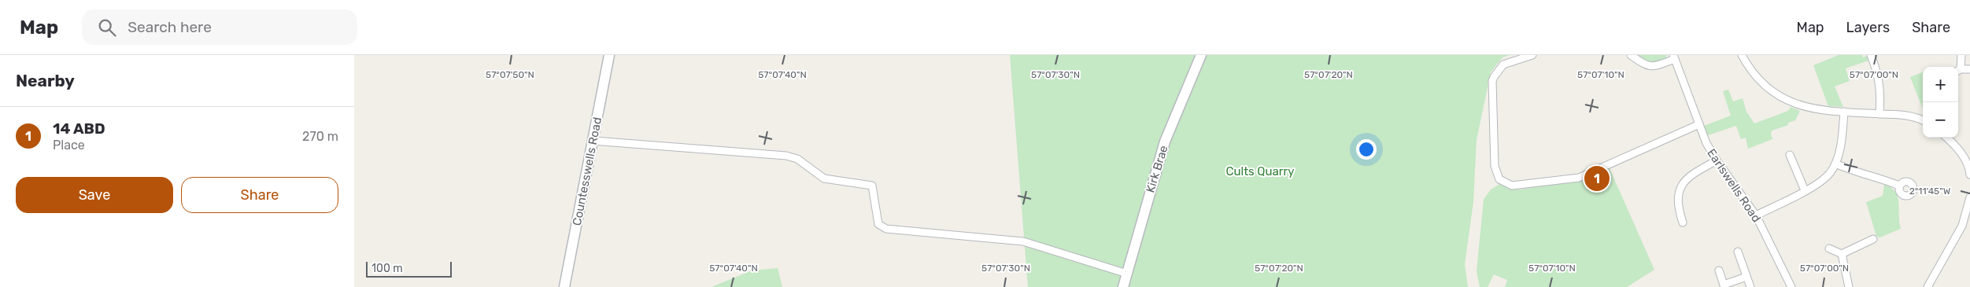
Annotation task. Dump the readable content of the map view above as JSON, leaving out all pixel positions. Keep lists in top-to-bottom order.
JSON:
{
  "streets": {
    "street": ["Kirk Brae", "Countesswells Road", "Earlswells Road"]
  },
  "parks": ["Cults Quarry"],
  "scale_bar": "100 m",
  "page": {
    "header": "Map",
    "search": "Search here",
    "nav": ["Map", "Layers", "Share"],
    "heading": "Nearby",
    "map_buttons": ["+", "−"],
    "list": [
      {
        "mark": "1",
        "name": "14 ABD",
        "note": "Place",
        "value": "270 m"
      }
    ],
    "pins": "1",
    "buttons": ["Save", "Share"],
    "scale": "100 m"
  },
  "coordinates": [
    "57°07'00\"N",
    "57°07'50\"N",
    "57°07'40\"N",
    "57°07'30\"N",
    "57°07'20\"N",
    "57°07'10\"N",
    "2°11'45\"W"
  ]
}
